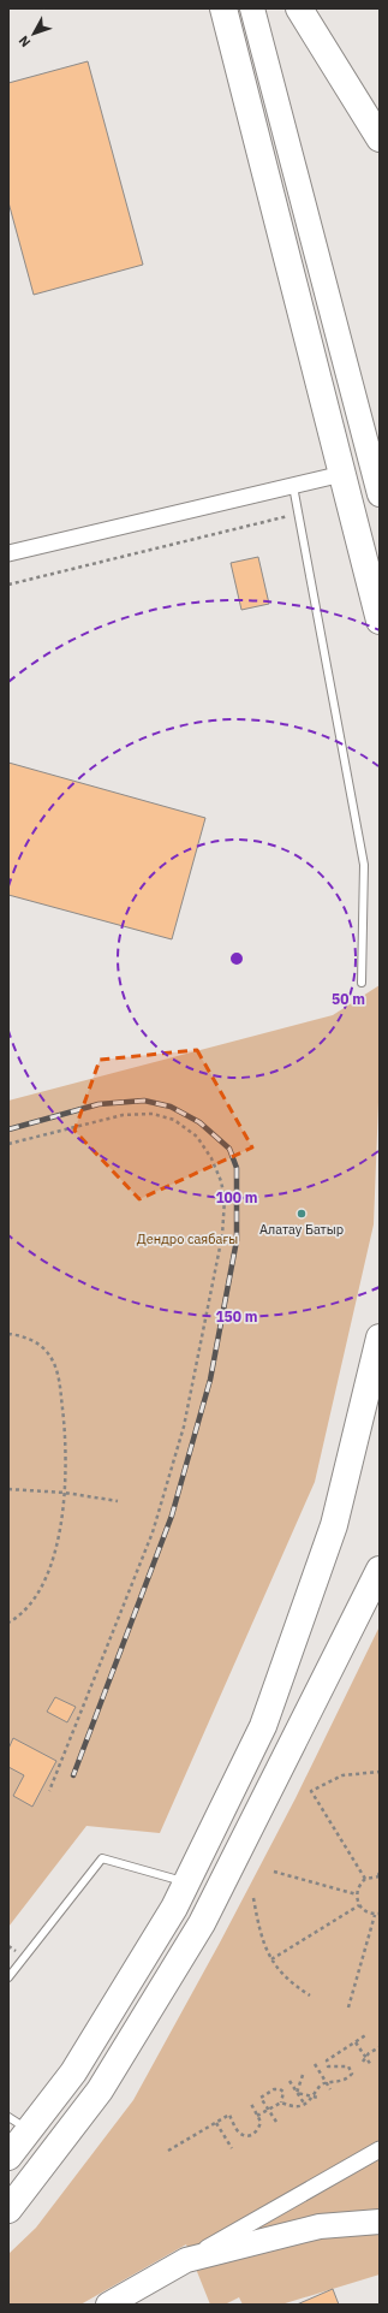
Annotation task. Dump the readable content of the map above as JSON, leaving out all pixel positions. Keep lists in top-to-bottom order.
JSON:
{
  "parks": ["Дендро саябағы"],
  "places": ["Алатау Батыр"],
  "north": "bottom left",
  "rings": ["50 m", "100 m", "150 m"]
}
